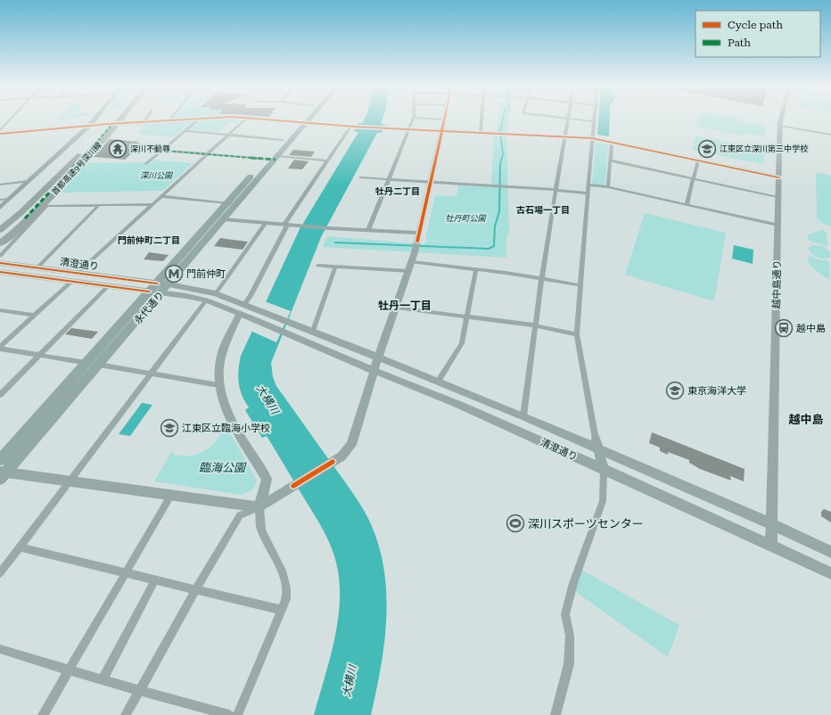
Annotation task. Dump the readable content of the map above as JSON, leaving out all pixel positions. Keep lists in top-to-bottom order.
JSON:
{
  "streets": {
    "highway": ["首都高速9号深川線"],
    "main road": ["永代通り"],
    "street": ["清澄通り", "越中島通り"]
  },
  "crossings": [
    ["清澄通り", "越中島通り"],
    ["清澄通り", "永代通り"]
  ],
  "districts": [
    "牡丹二丁目",
    "古石場一丁目",
    "門前仲町二丁目",
    "牡丹一丁目",
    "越中島"
  ],
  "water": ["大横川"],
  "parks": ["深川公園", "牡丹町公園", "臨海公園"],
  "places": {
    "temple": ["深川不動尊"],
    "school or university": ["江東区立深川第三中学校", "東京海洋大学", "江東区立臨海小学校"],
    "metro station": ["門前仲町"],
    "station": ["越中島"],
    "sports": ["深川スポーツセンター"]
  },
  "legend": ["Cycle path", "Path"]
}
